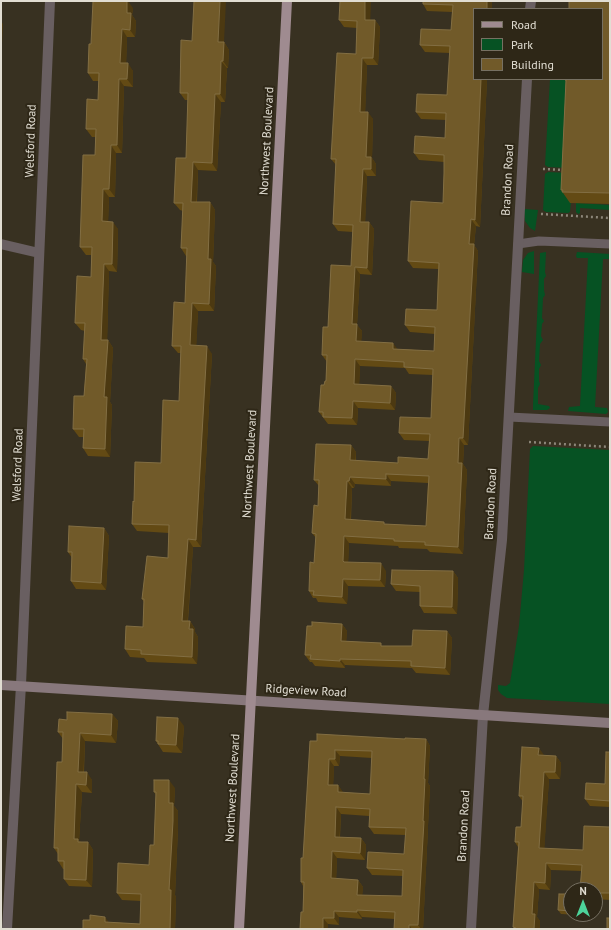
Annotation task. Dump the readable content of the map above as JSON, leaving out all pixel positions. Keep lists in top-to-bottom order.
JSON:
{
  "streets": {
    "main road": ["Northwest Boulevard"],
    "street": ["Welsford Road", "Brandon Road", "Ridgeview Road"]
  },
  "crossings": [
    ["Welsford Road", "Ridgeview Road"],
    ["Northwest Boulevard", "Ridgeview Road"],
    ["Brandon Road", "Ridgeview Road"]
  ],
  "legend": ["Road", "Park", "Building"],
  "north": "top"
}
